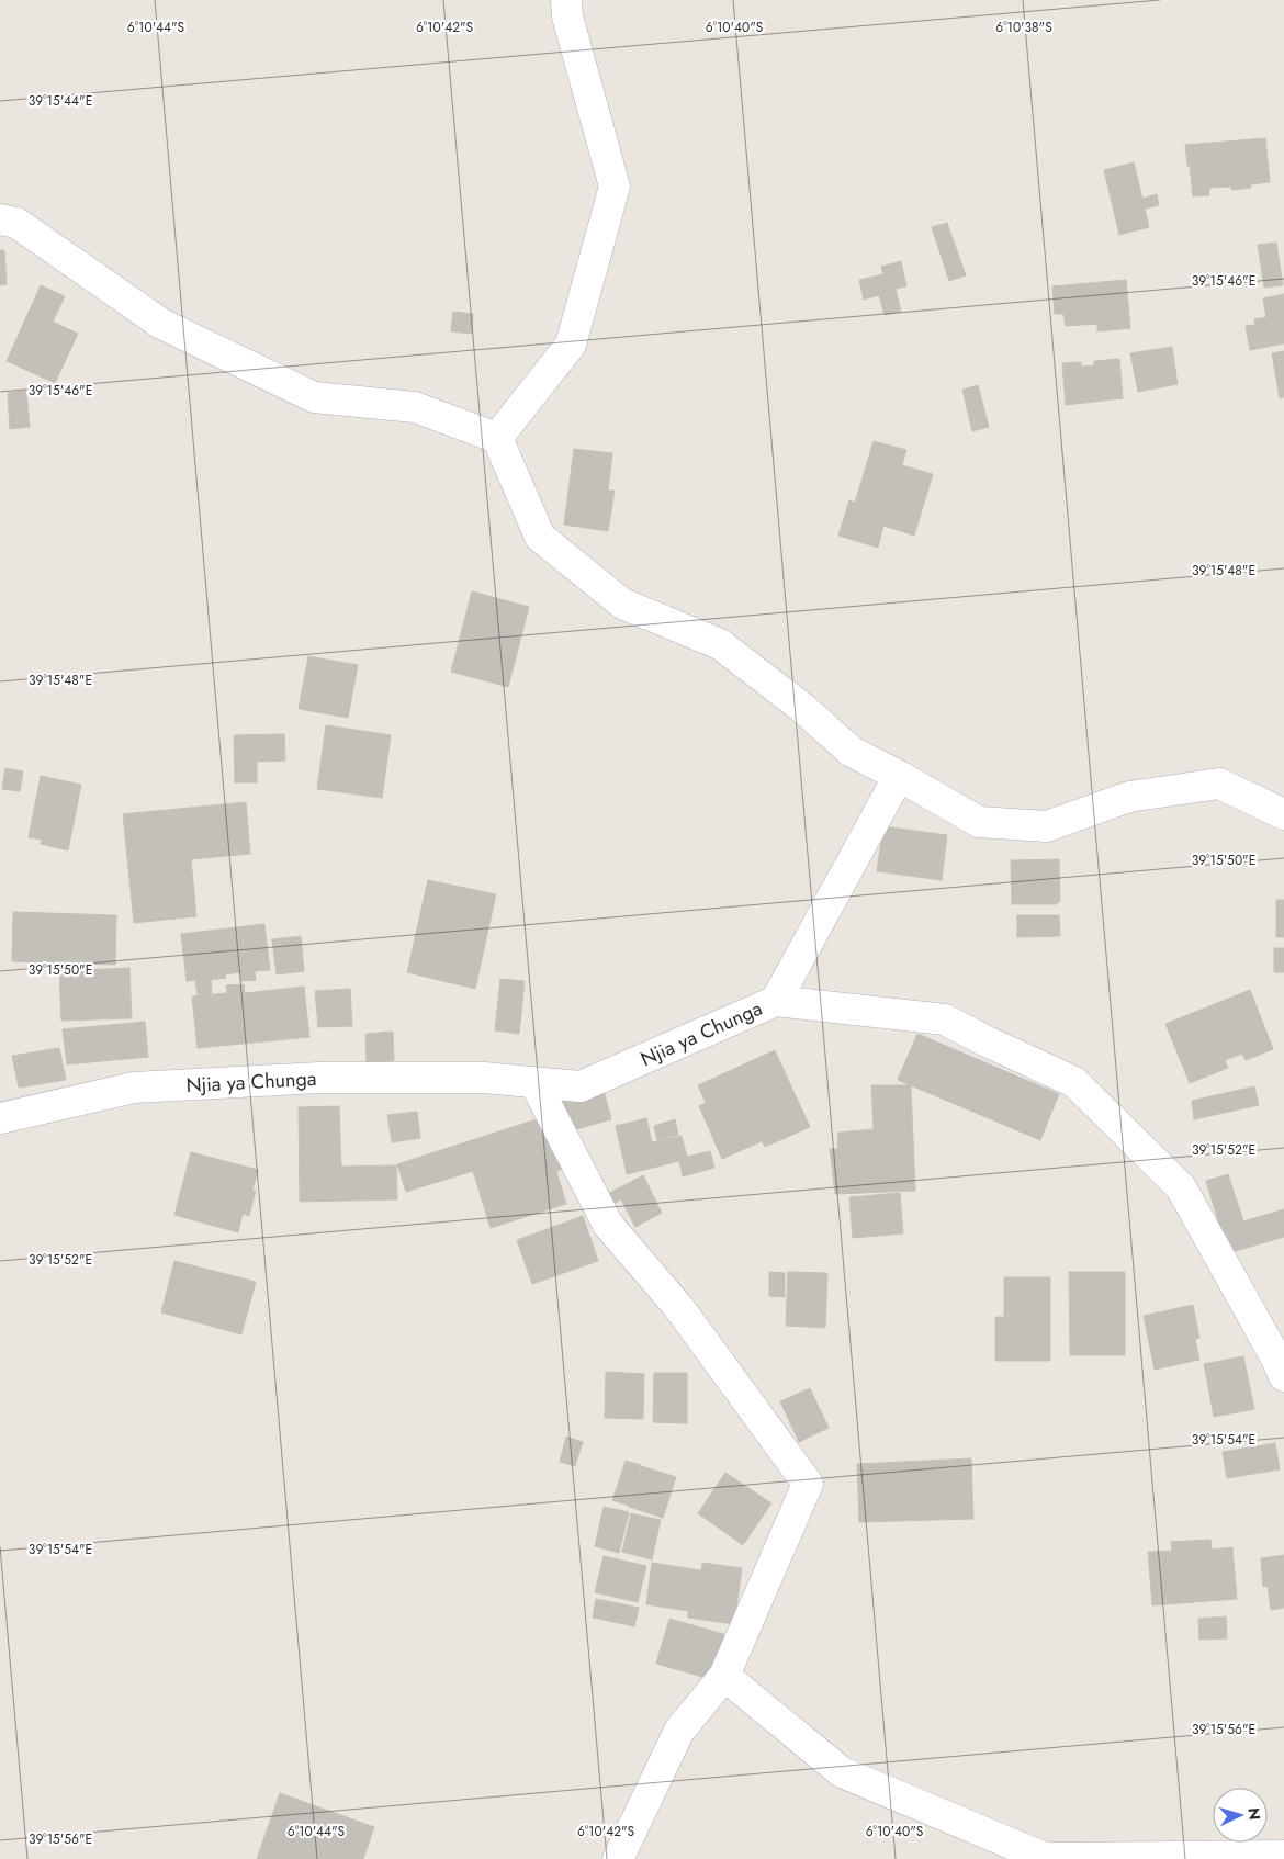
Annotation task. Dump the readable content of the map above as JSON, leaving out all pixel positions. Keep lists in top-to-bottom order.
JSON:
{
  "streets": {
    "street": ["Njia ya Chunga"]
  },
  "north": "right",
  "coordinates": [
    "6°10'44\"S",
    "6°10'42\"S",
    "6°10'40\"S",
    "6°10'38\"S",
    "39°15'44\"E",
    "39°15'46\"E",
    "39°15'48\"E",
    "39°15'50\"E",
    "39°15'52\"E",
    "39°15'54\"E",
    "39°15'56\"E"
  ]
}
